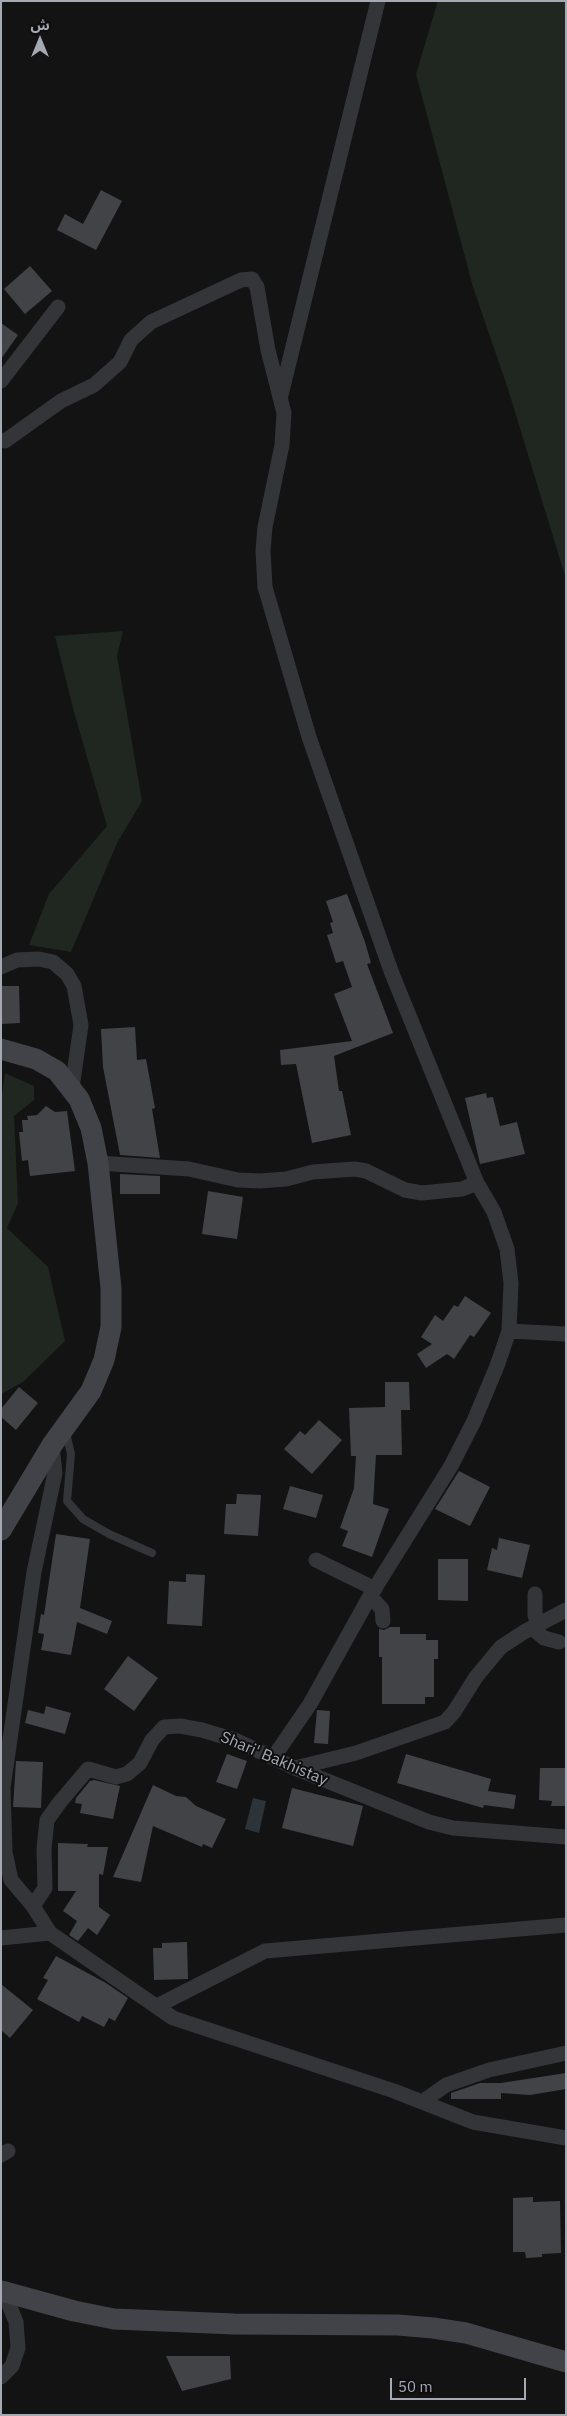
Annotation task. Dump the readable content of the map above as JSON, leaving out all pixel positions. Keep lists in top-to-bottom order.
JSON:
{
  "streets": {
    "street": ["Shari' Bakhistay"]
  },
  "scale_bar": "50 m",
  "north": "top"
}
